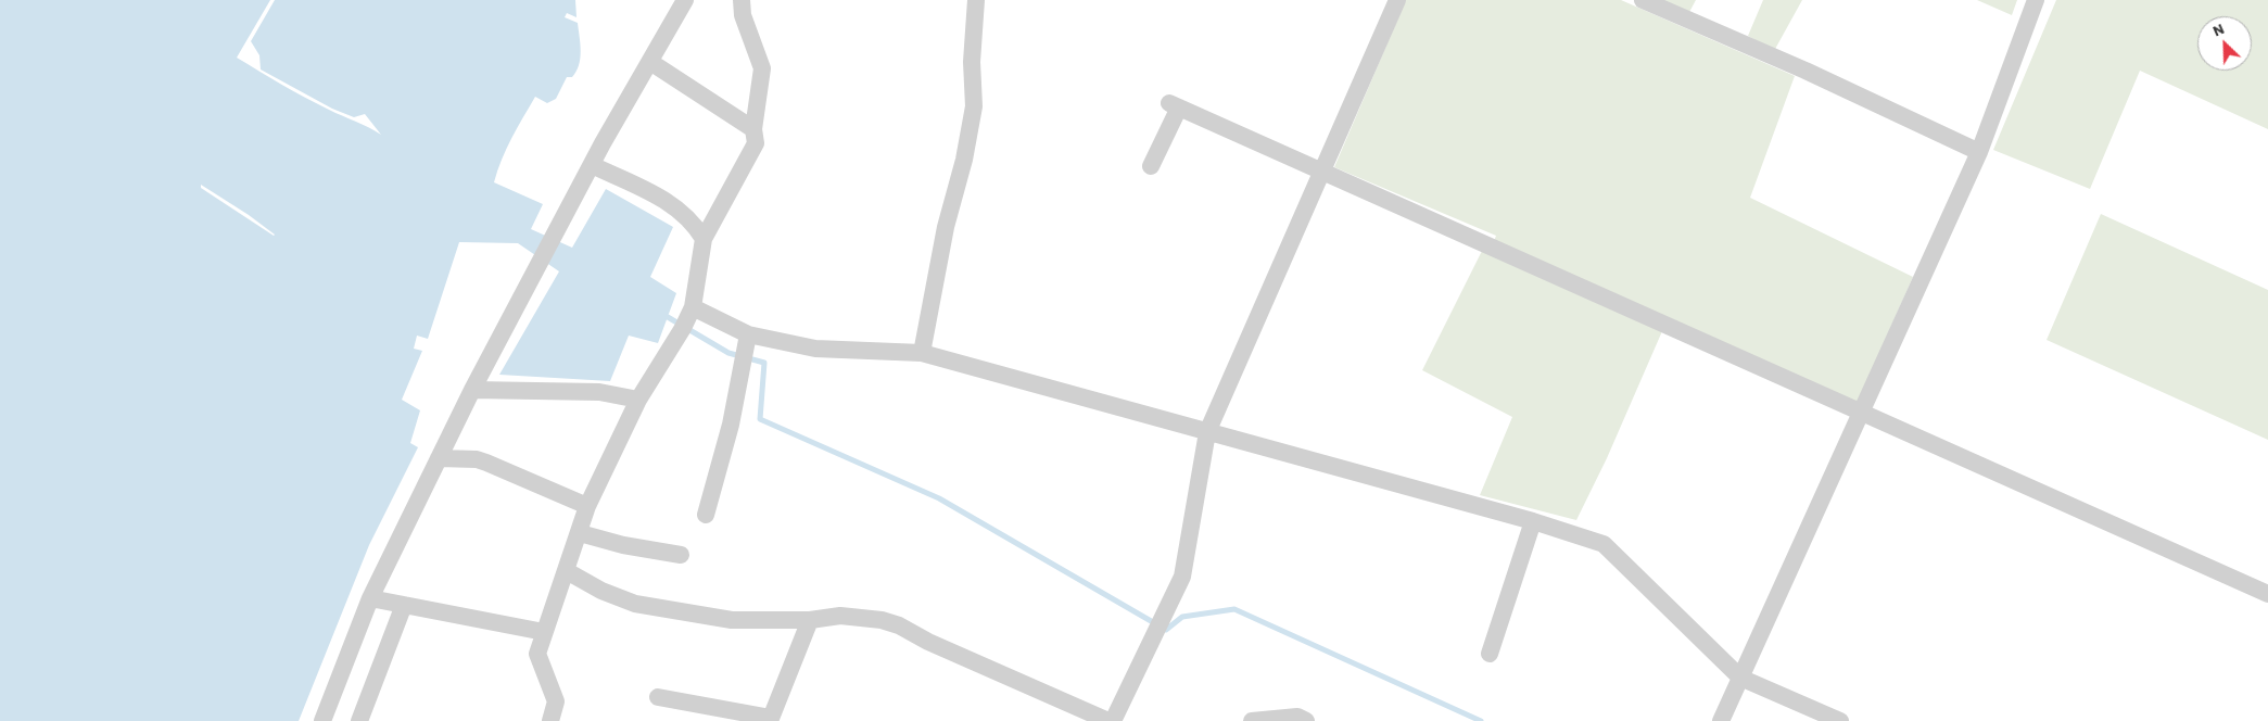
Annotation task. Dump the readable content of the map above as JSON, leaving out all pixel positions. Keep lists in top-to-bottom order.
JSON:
{
  "north": "top left"
}
